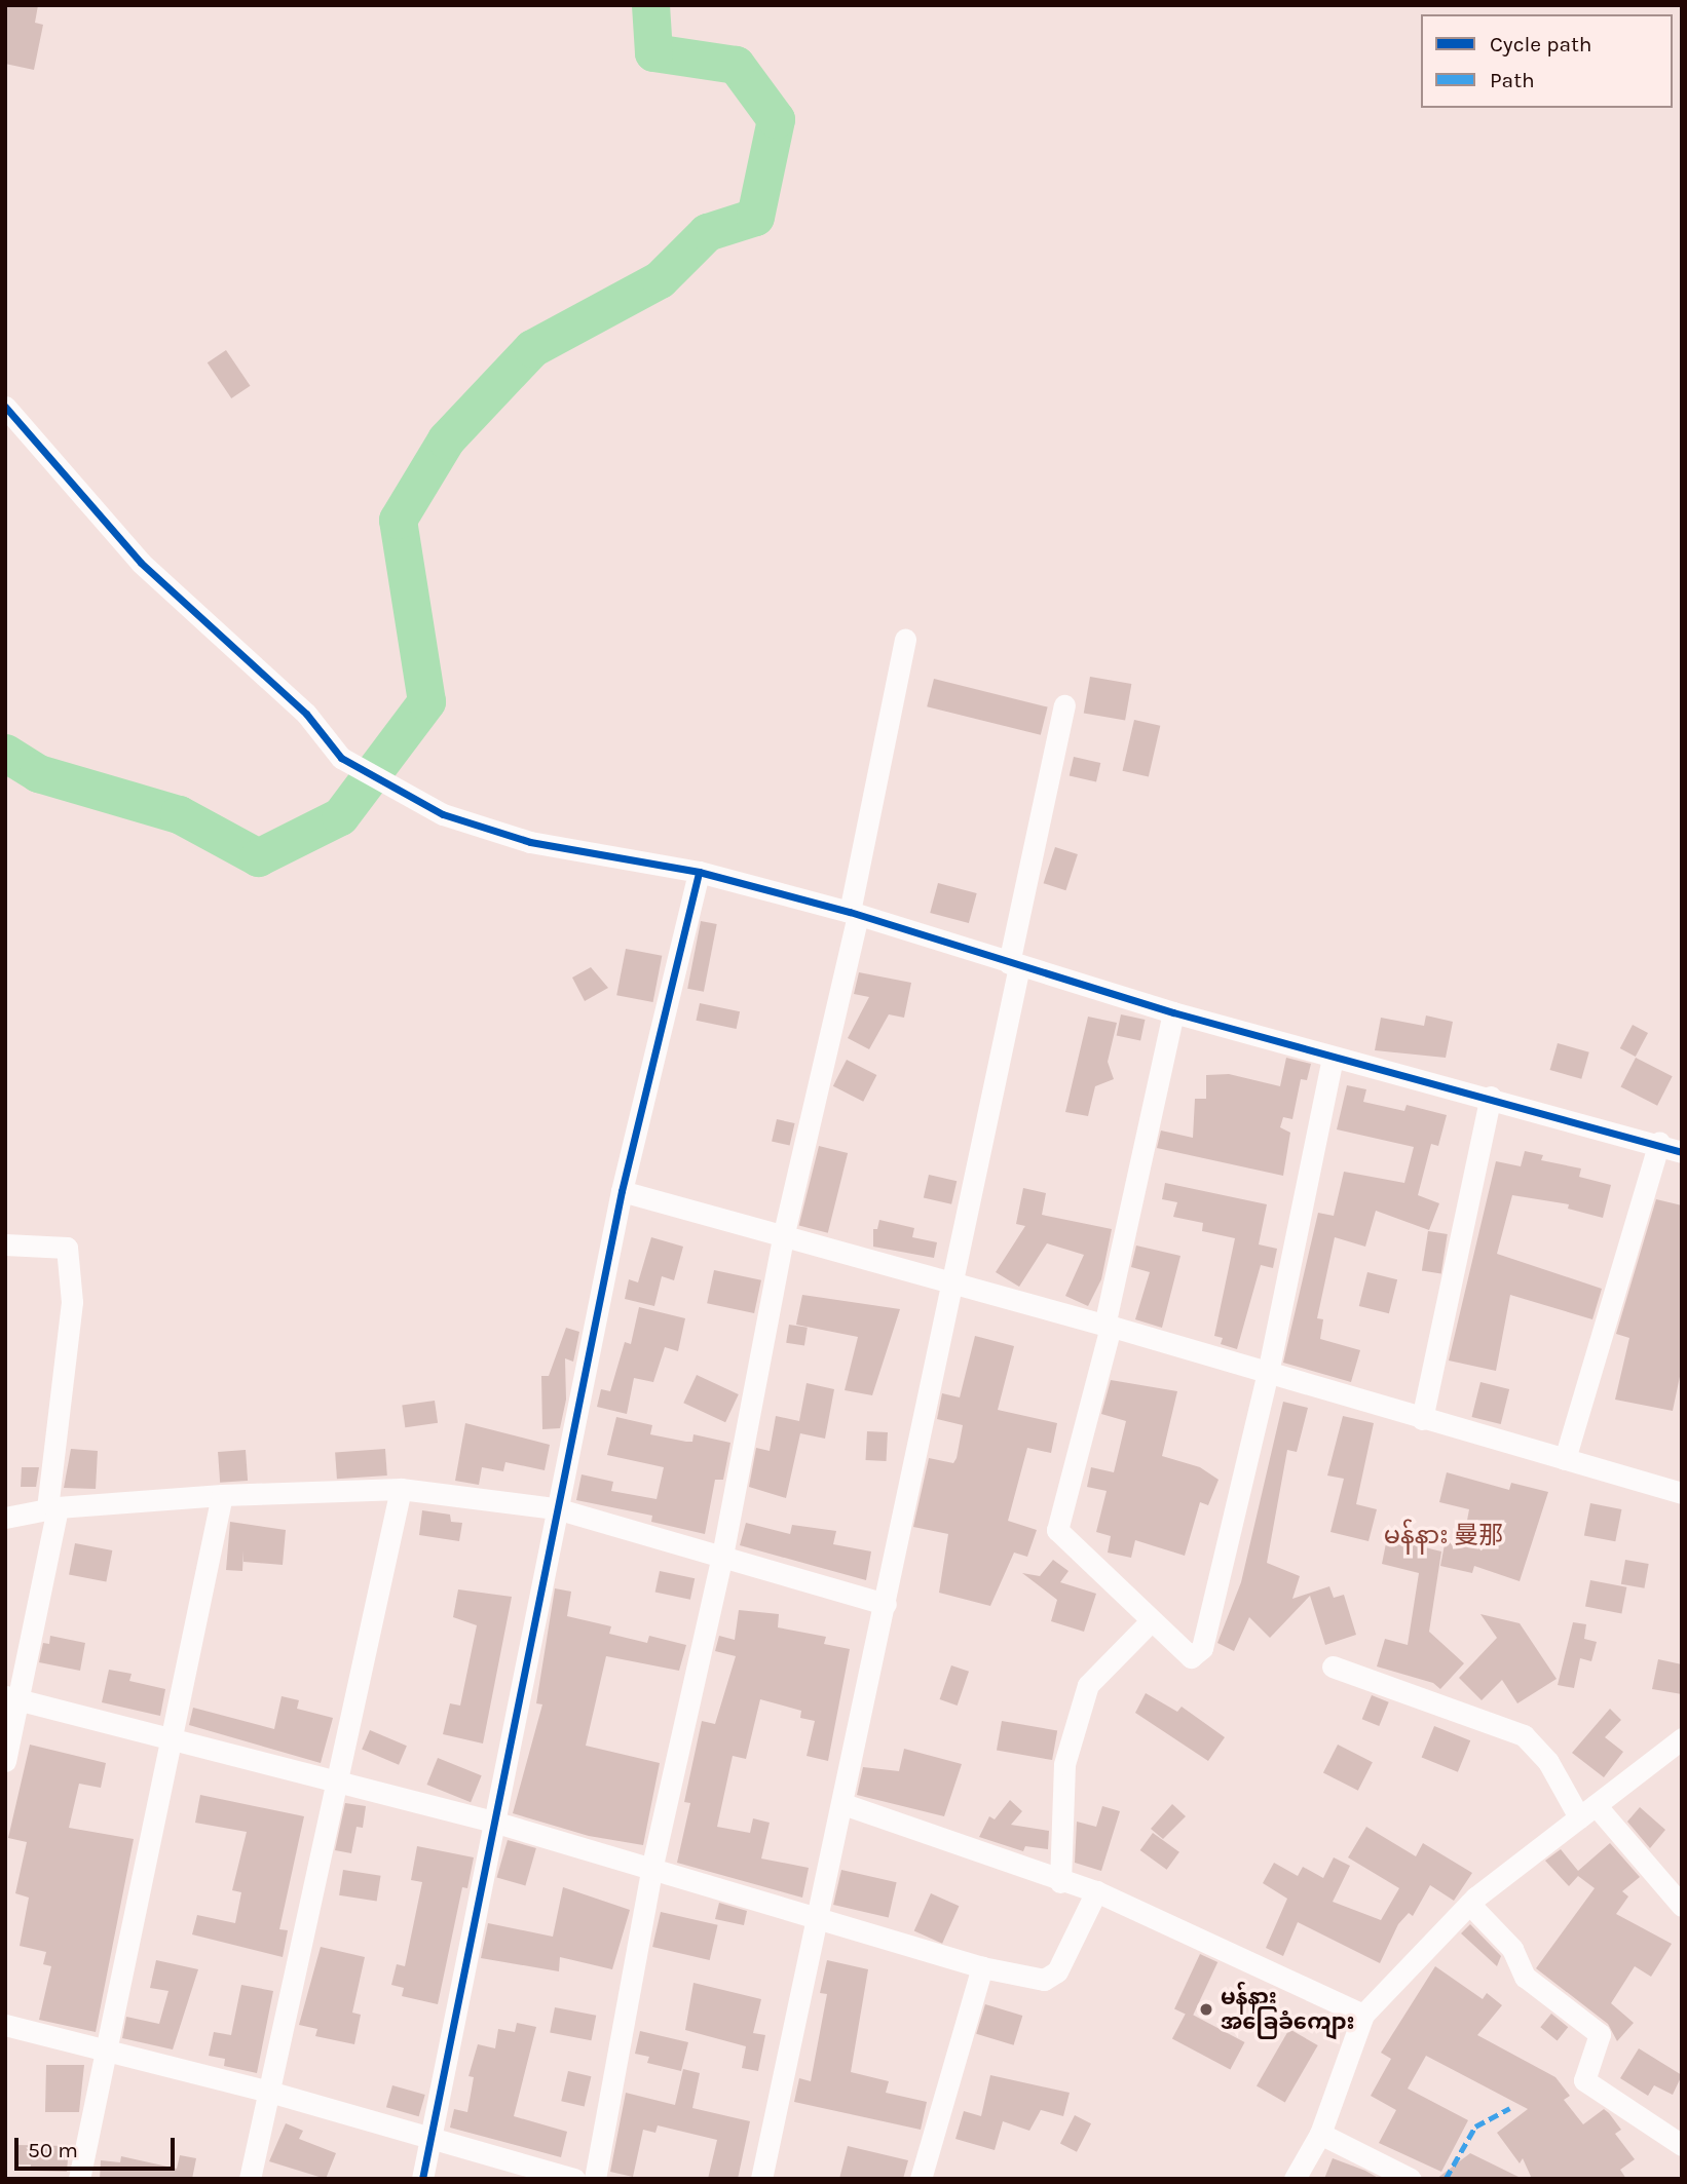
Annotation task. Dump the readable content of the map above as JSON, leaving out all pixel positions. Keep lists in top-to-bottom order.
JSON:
{
  "districts": ["မန်နား 曼那"],
  "places": ["မန်နား အခြေခံကျေား"],
  "legend": ["Cycle path", "Path"],
  "scale_bar": "50 m"
}
